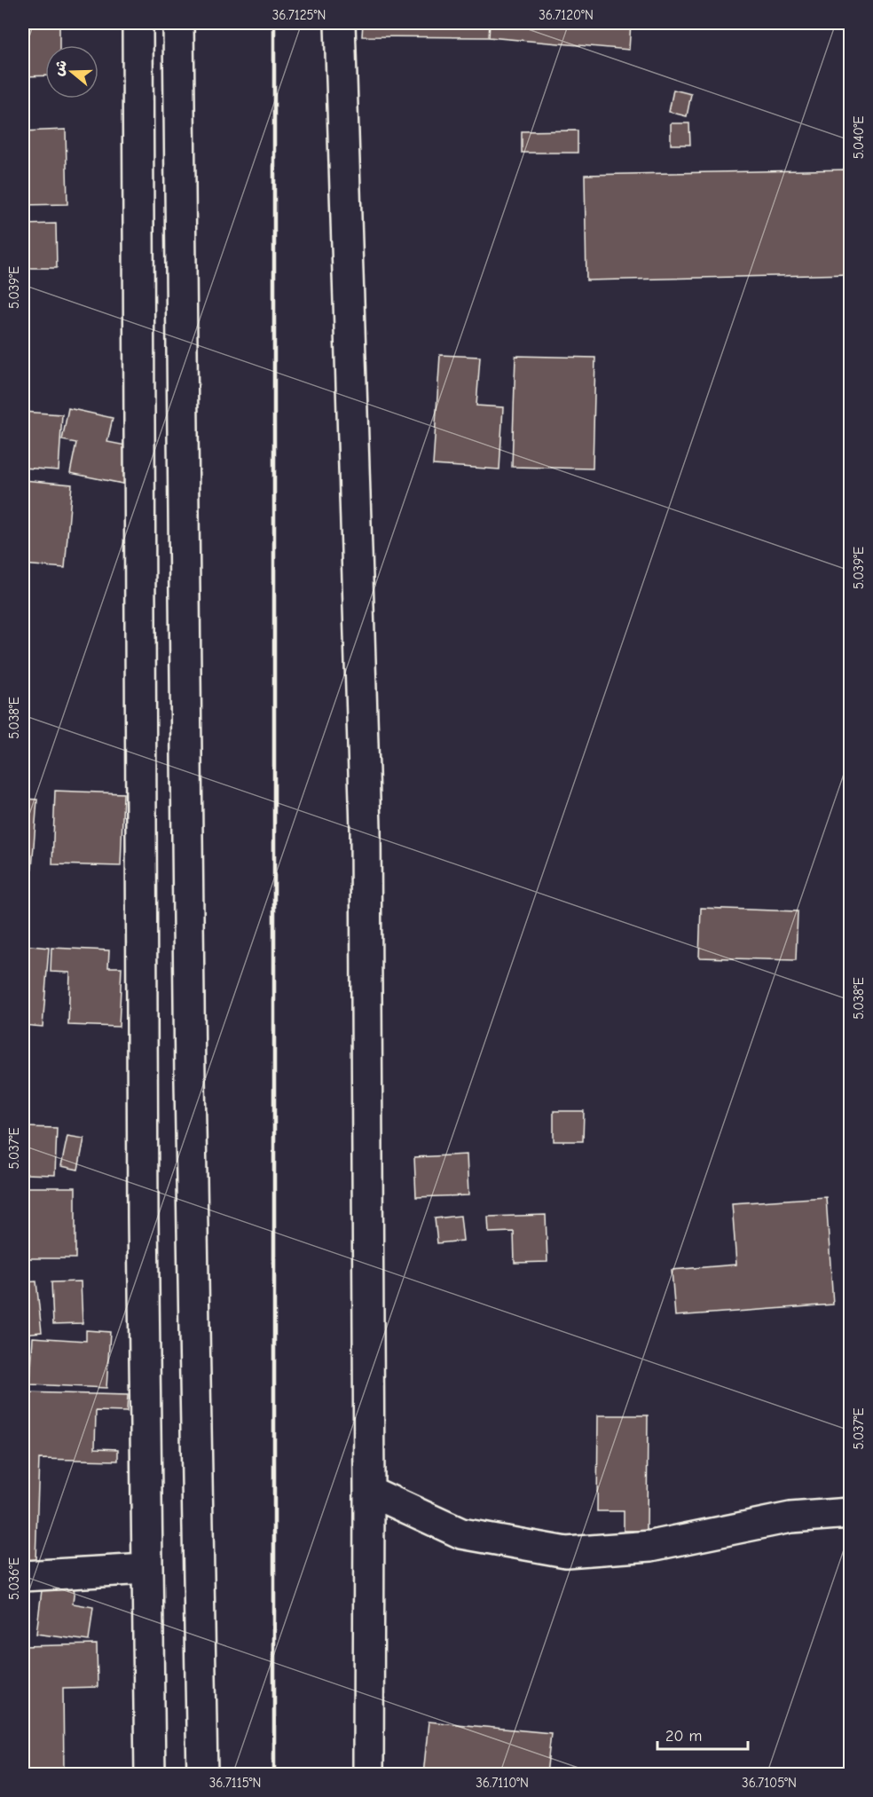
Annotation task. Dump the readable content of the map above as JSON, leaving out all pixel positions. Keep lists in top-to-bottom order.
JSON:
{
  "scale_bar": "20 m",
  "north": "left",
  "coordinates": [
    "36.7125°N",
    "36.7120°N",
    "5.040°E",
    "5.039°E",
    "5.038°E",
    "5.037°E",
    "5.036°E",
    "36.7115°N",
    "36.7110°N",
    "36.7105°N"
  ]
}
